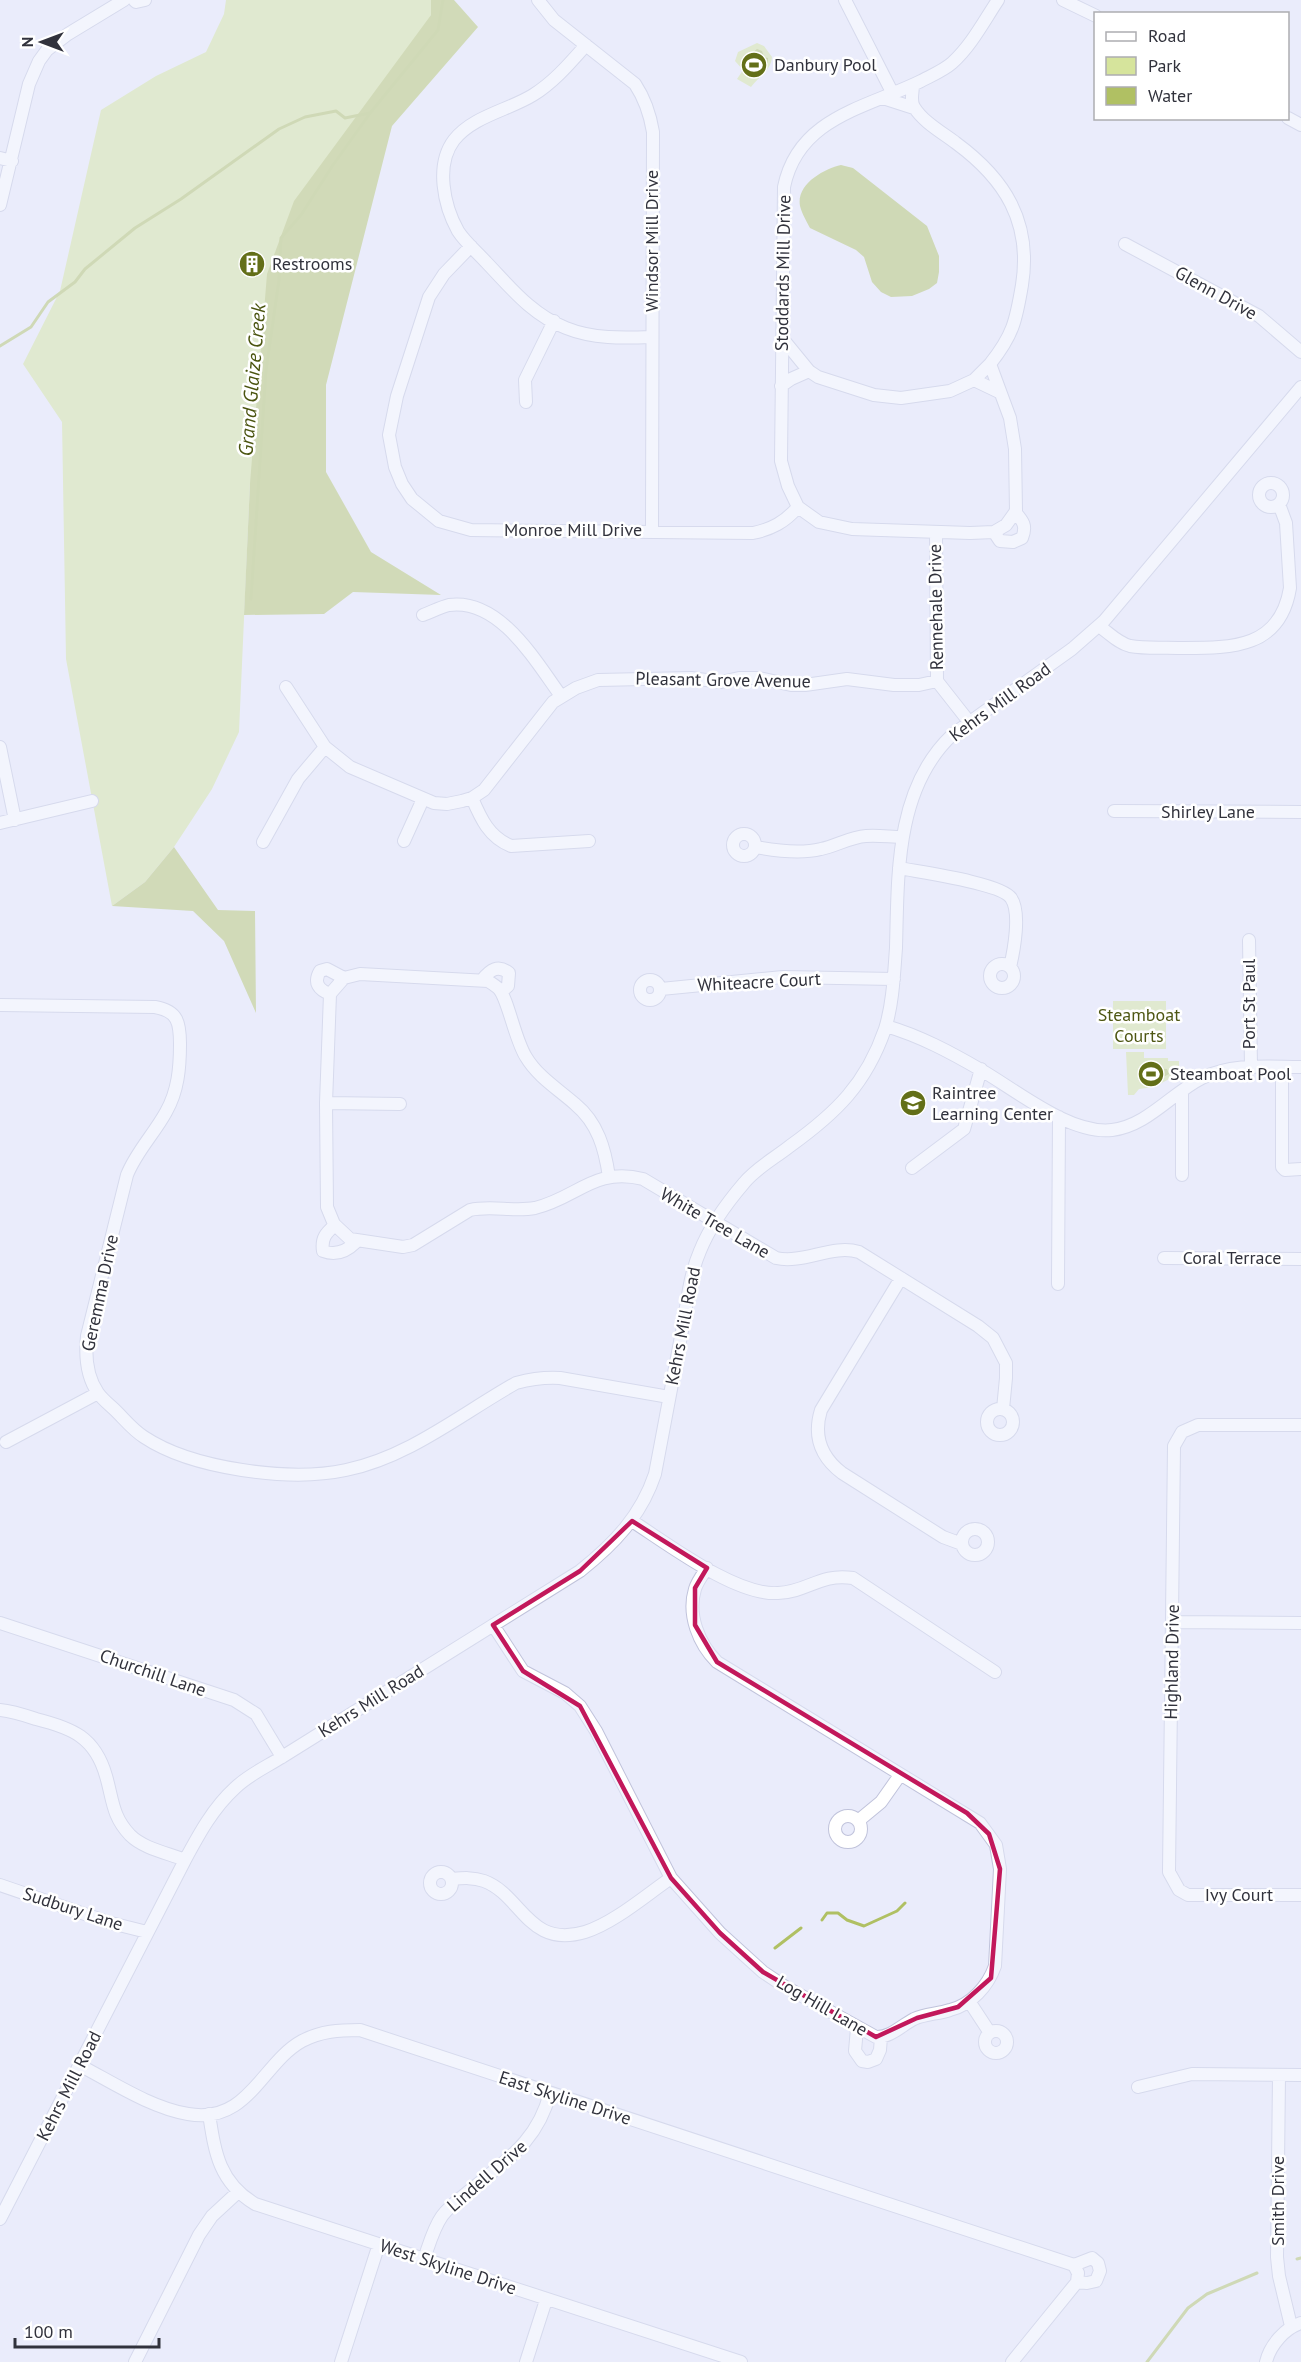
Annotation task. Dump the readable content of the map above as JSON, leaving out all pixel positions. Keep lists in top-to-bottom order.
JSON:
{
  "streets": {
    "street": [
      "Windsor Mill Drive",
      "Stoddards Mill Drive",
      "Glenn Drive",
      "Monroe Mill Drive",
      "Rennehale Drive",
      "Pleasant Grove Avenue",
      "Kehrs Mill Road",
      "Shirley Lane",
      "Whiteacre Court",
      "Port St Paul",
      "White Tree Lane",
      "Coral Terrace",
      "Geremma Drive",
      "Highland Drive",
      "Churchill Lane",
      "Ivy Court",
      "Sudbury Lane",
      "Log Hill Lane",
      "East Skyline Drive",
      "Lindell Drive",
      "Smith Drive",
      "West Skyline Drive"
    ]
  },
  "crossings": [
    ["Windsor Mill Drive", "Monroe Mill Drive"],
    ["Stoddards Mill Drive", "Monroe Mill Drive"],
    ["Rennehale Drive", "Pleasant Grove Avenue"],
    ["Kehrs Mill Road", "Whiteacre Court"],
    ["Kehrs Mill Road", "White Tree Lane"],
    ["Kehrs Mill Road", "Geremma Drive"],
    ["Kehrs Mill Road", "Churchill Lane"],
    ["Kehrs Mill Road", "Sudbury Lane"],
    ["Kehrs Mill Road", "Log Hill Lane"],
    ["Kehrs Mill Road", "East Skyline Drive"],
    ["Highland Drive", "Ivy Court"],
    ["East Skyline Drive", "Lindell Drive"],
    ["East Skyline Drive", "West Skyline Drive"],
    ["Lindell Drive", "West Skyline Drive"]
  ],
  "water": ["Grand Glaize Creek"],
  "parks": ["Steamboat Courts"],
  "places": {
    "sports": ["Danbury Pool", "Steamboat Pool"],
    "building": ["Restrooms"],
    "school or university": ["Raintree Learning Center"]
  },
  "legend": ["Road", "Park", "Water"],
  "scale_bar": "100 m",
  "north": "left"
}
